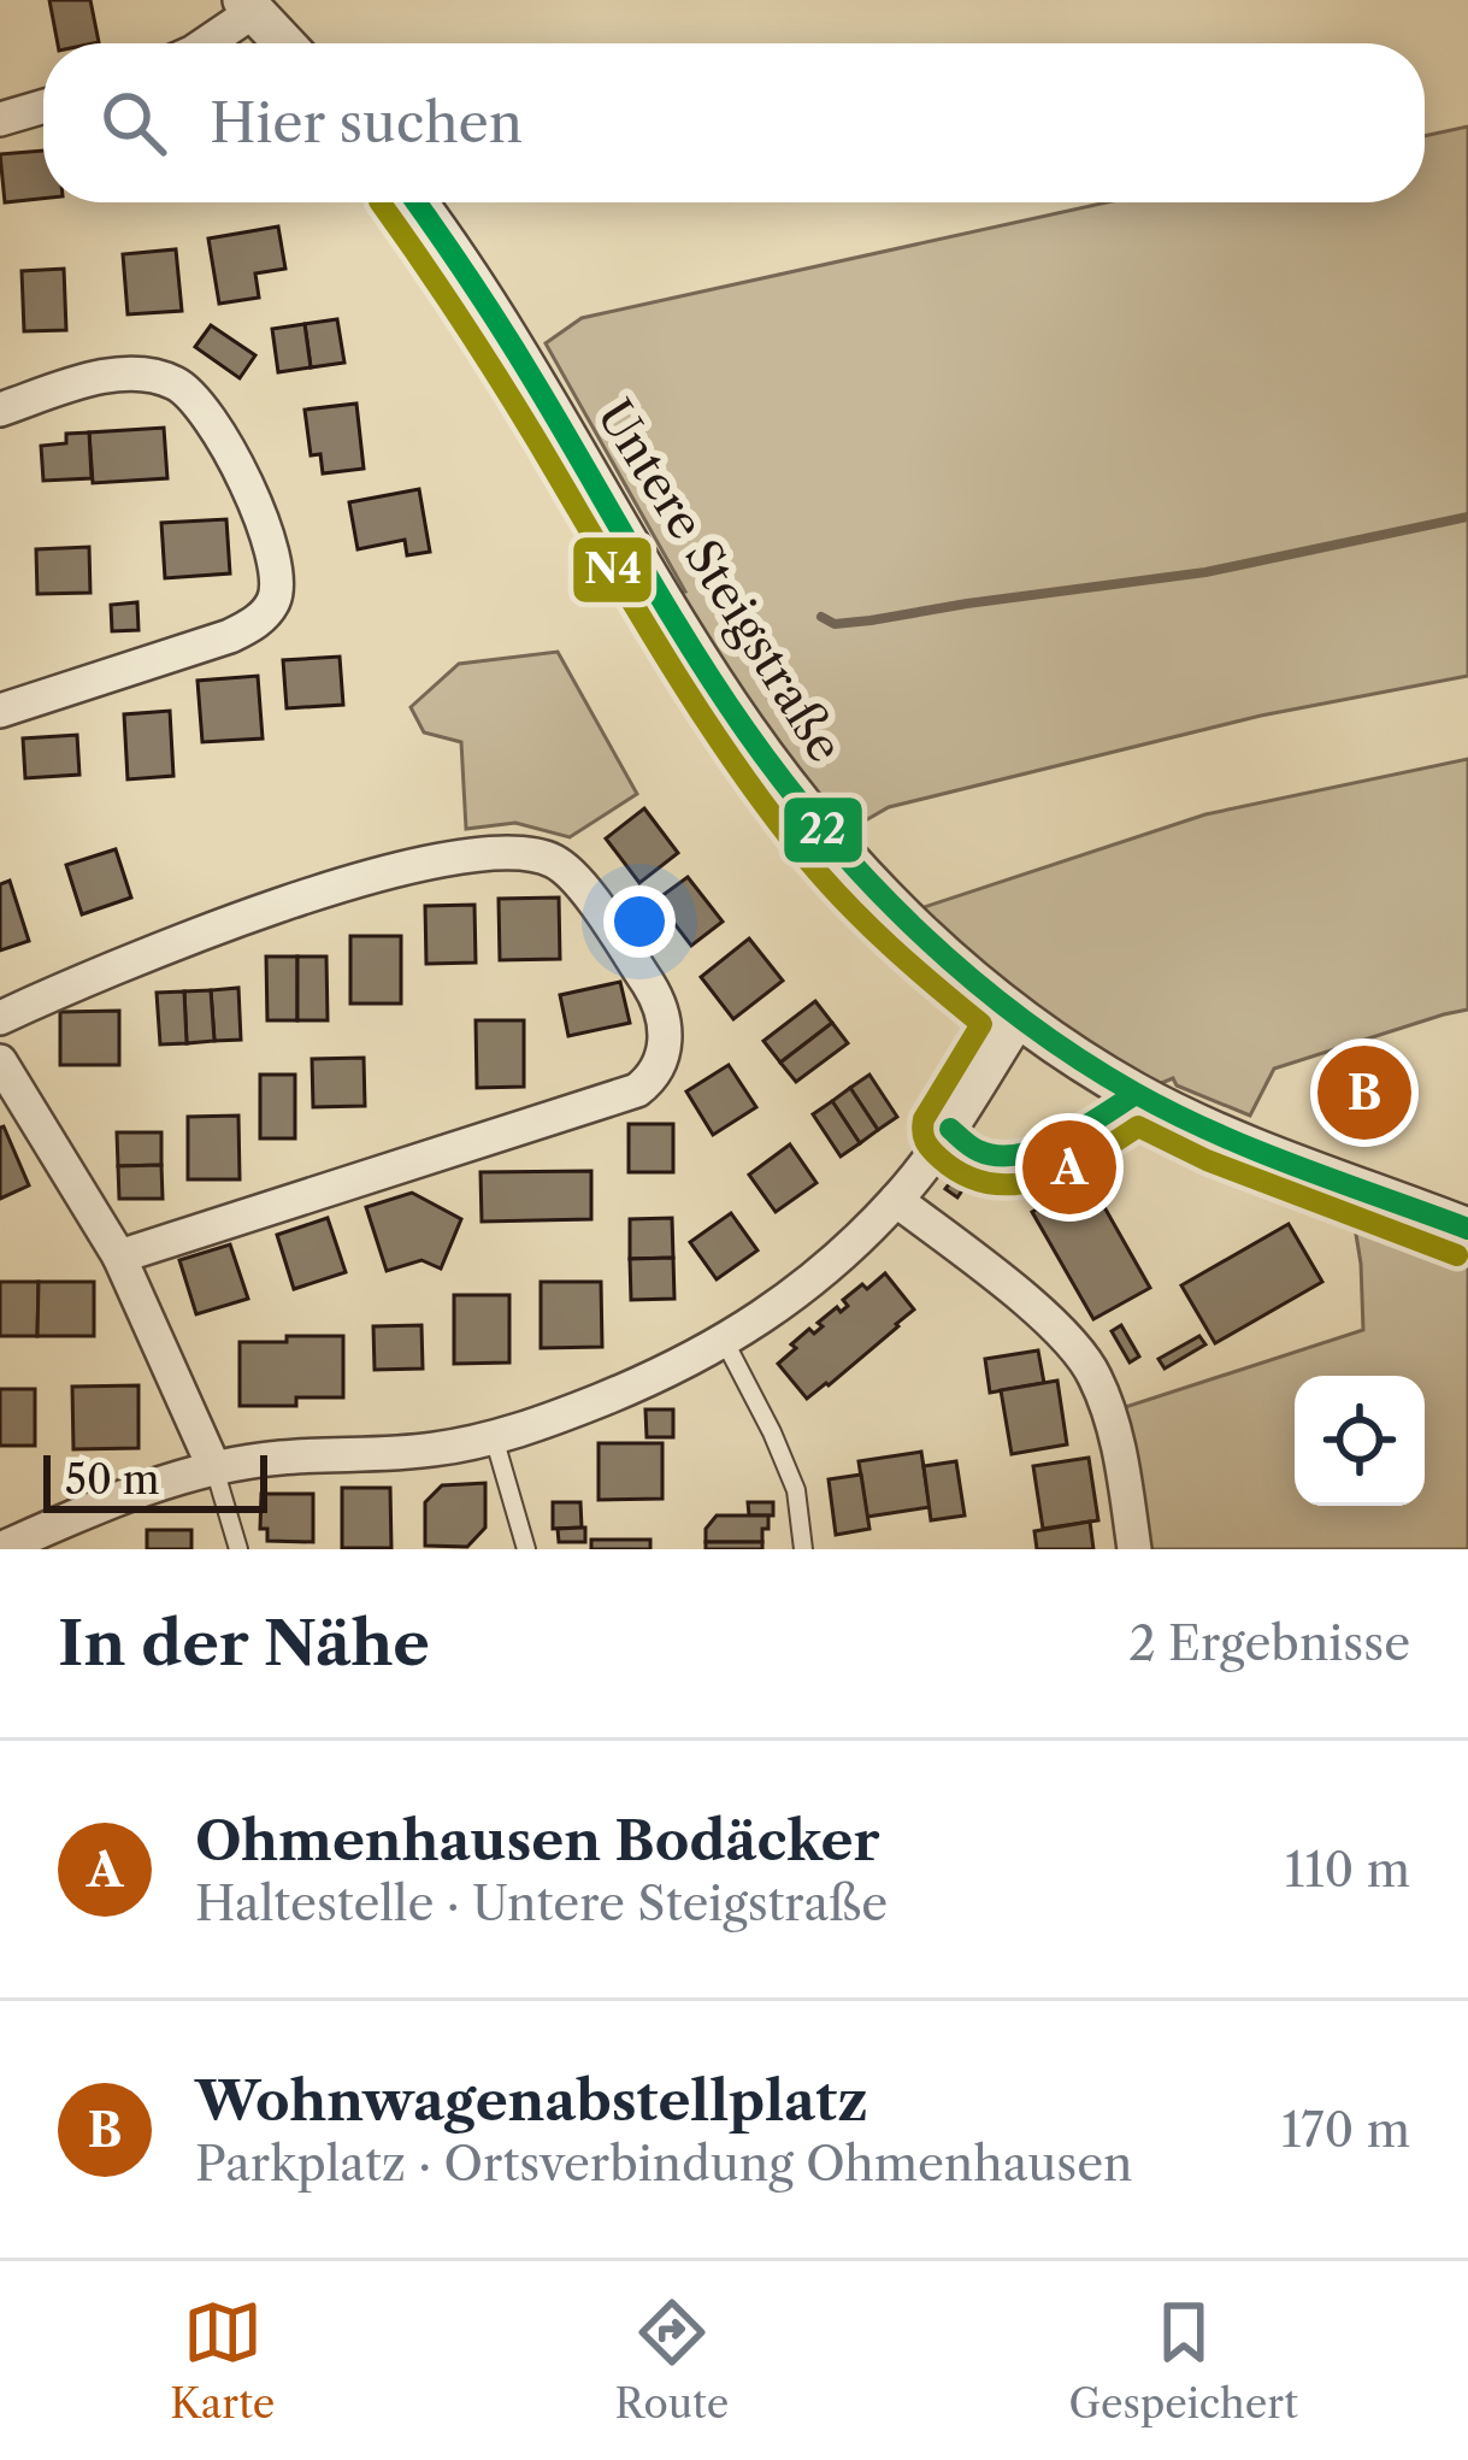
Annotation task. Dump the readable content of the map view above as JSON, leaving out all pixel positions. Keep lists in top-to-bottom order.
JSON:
{
  "streets": {
    "street": ["Untere Steigstraße"]
  },
  "lines": ["transit line 22", "transit line N4"],
  "scale_bar": "50 m",
  "page": {
    "search": "Hier suchen",
    "pins": ["B", "A"],
    "scale": "50 m",
    "heading": ["In der Nähe", "2 Ergebnisse"],
    "list": [
      {
        "mark": "A",
        "name": "Ohmenhausen Bodäcker",
        "note": "Haltestelle · Untere Steigstraße",
        "value": "110 m"
      },
      {
        "mark": "B",
        "name": "Wohnwagenabstellplatz",
        "note": "Parkplatz · Ortsverbindung Ohmenhausen",
        "value": "170 m"
      }
    ],
    "nav": ["Karte", "Route", "Gespeichert"]
  }
}
